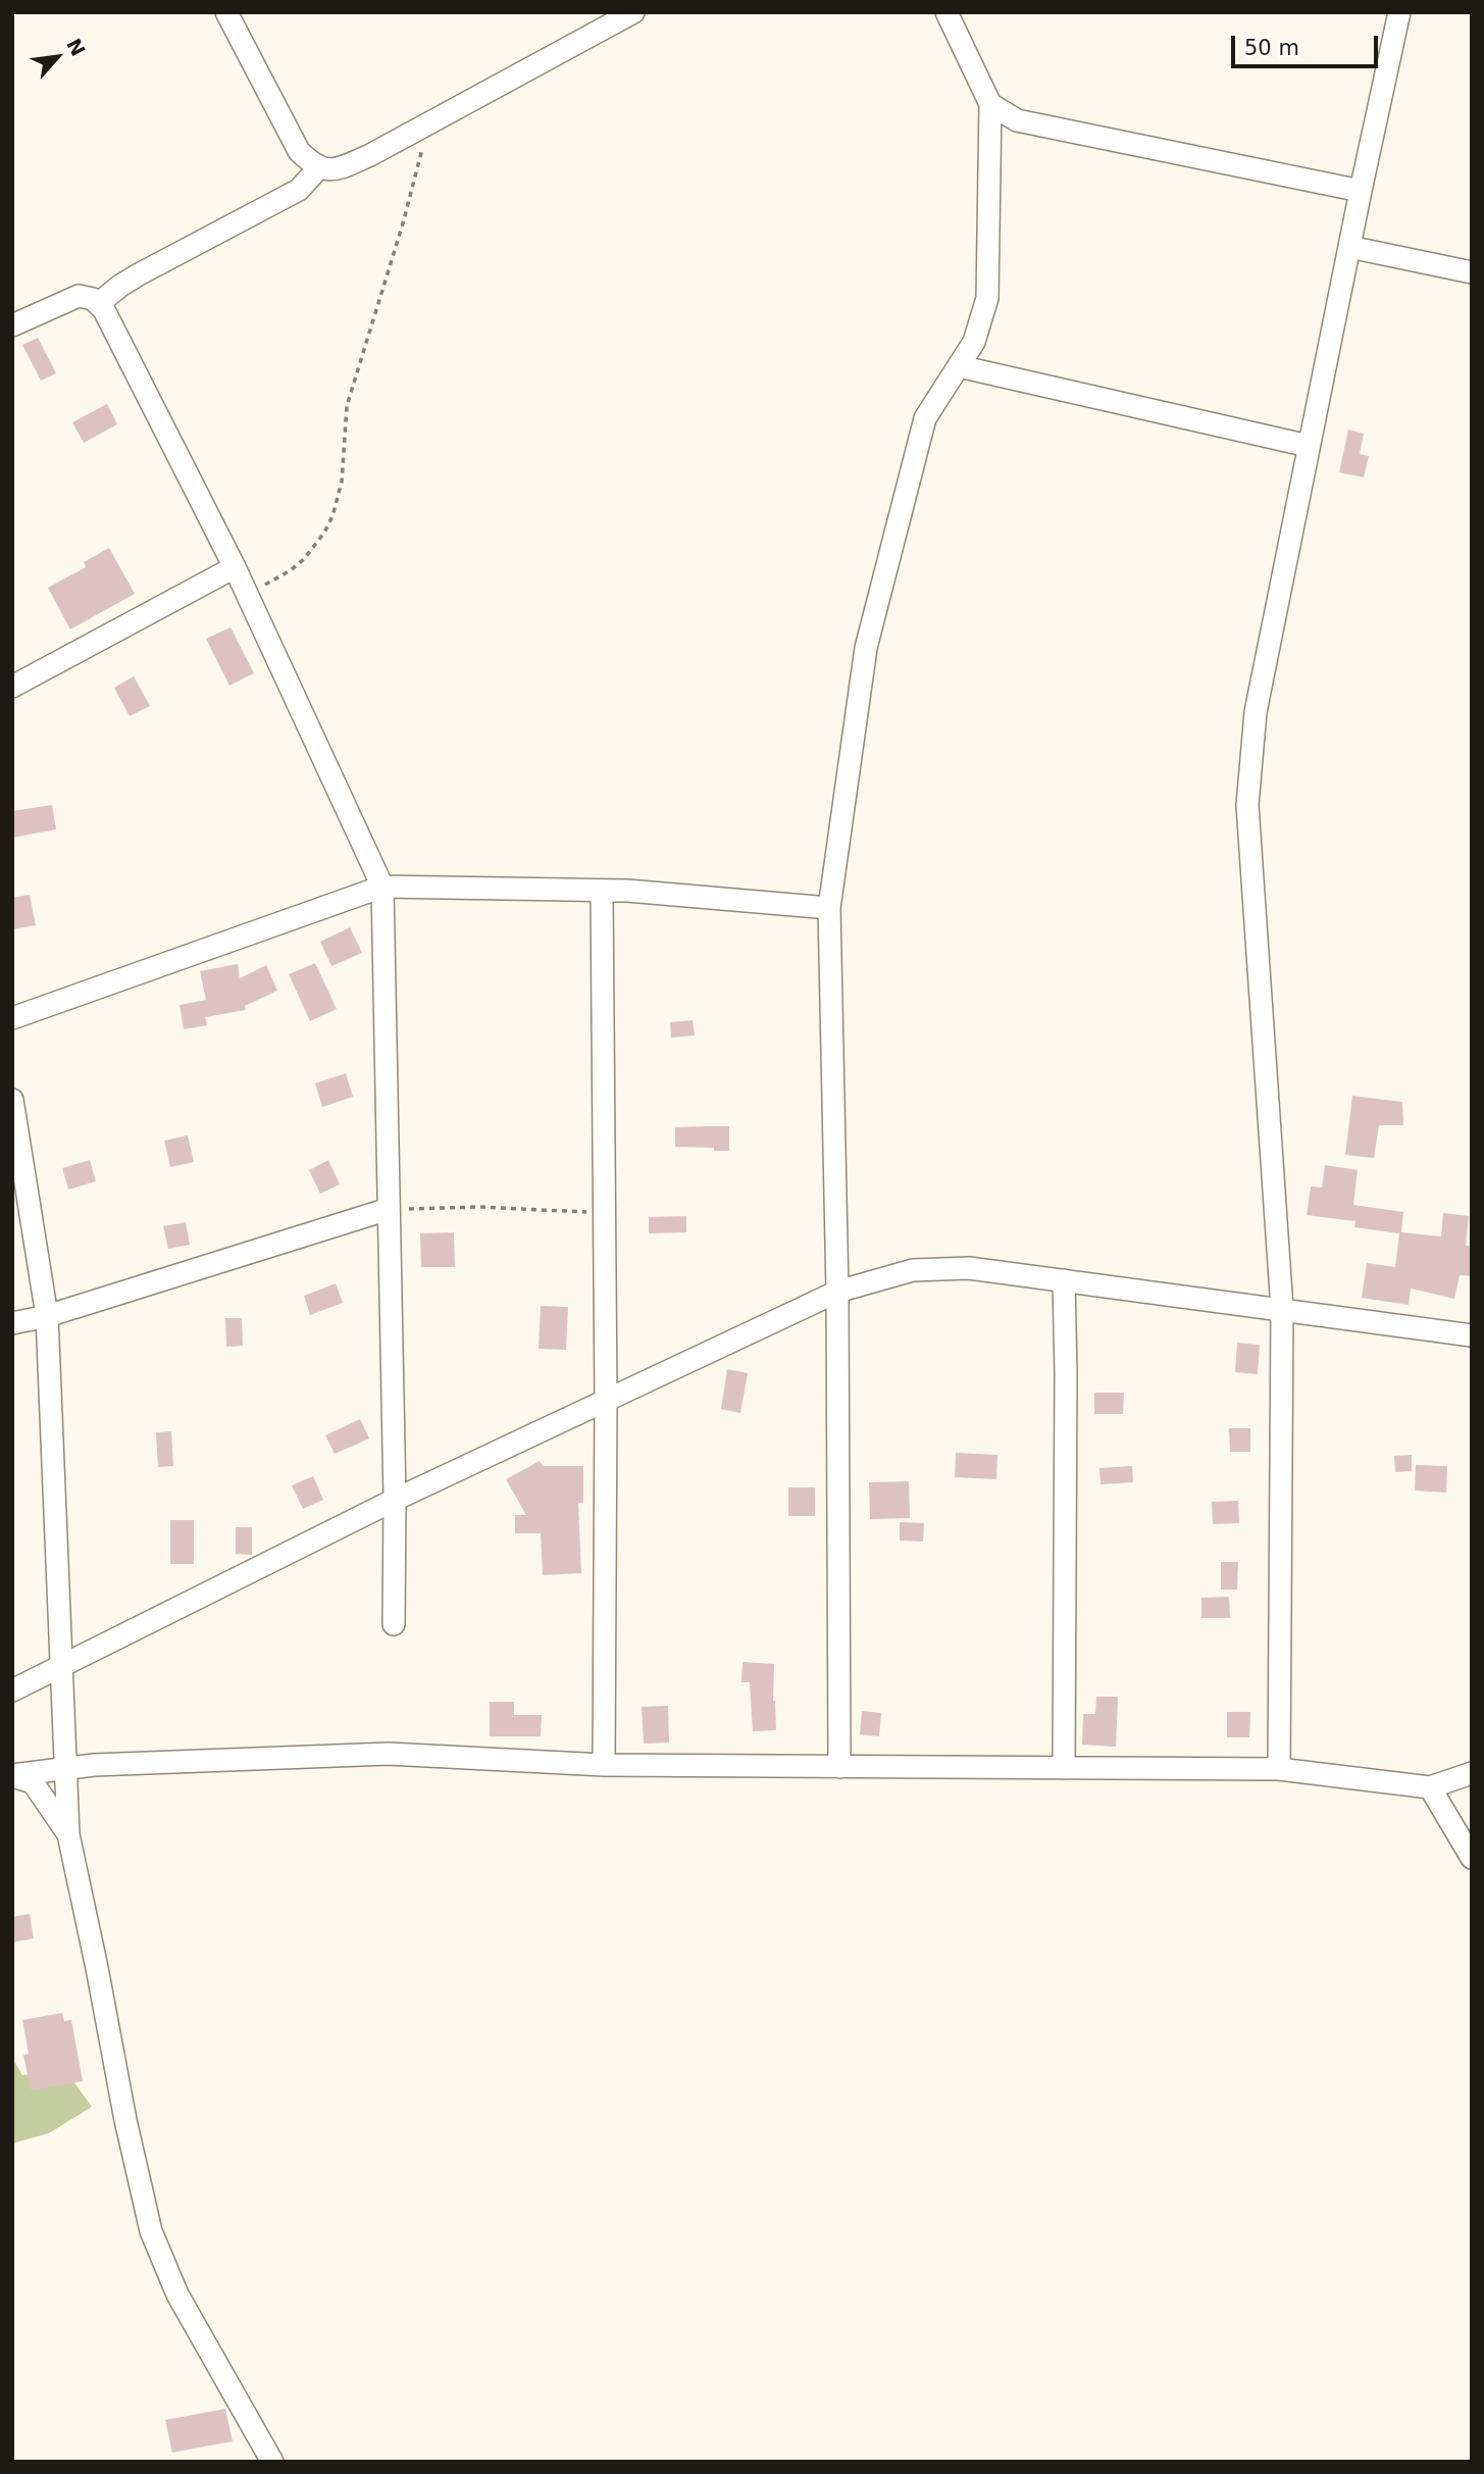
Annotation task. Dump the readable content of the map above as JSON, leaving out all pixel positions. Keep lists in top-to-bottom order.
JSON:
{
  "scale_bar": "50 m",
  "north": "top right"
}
